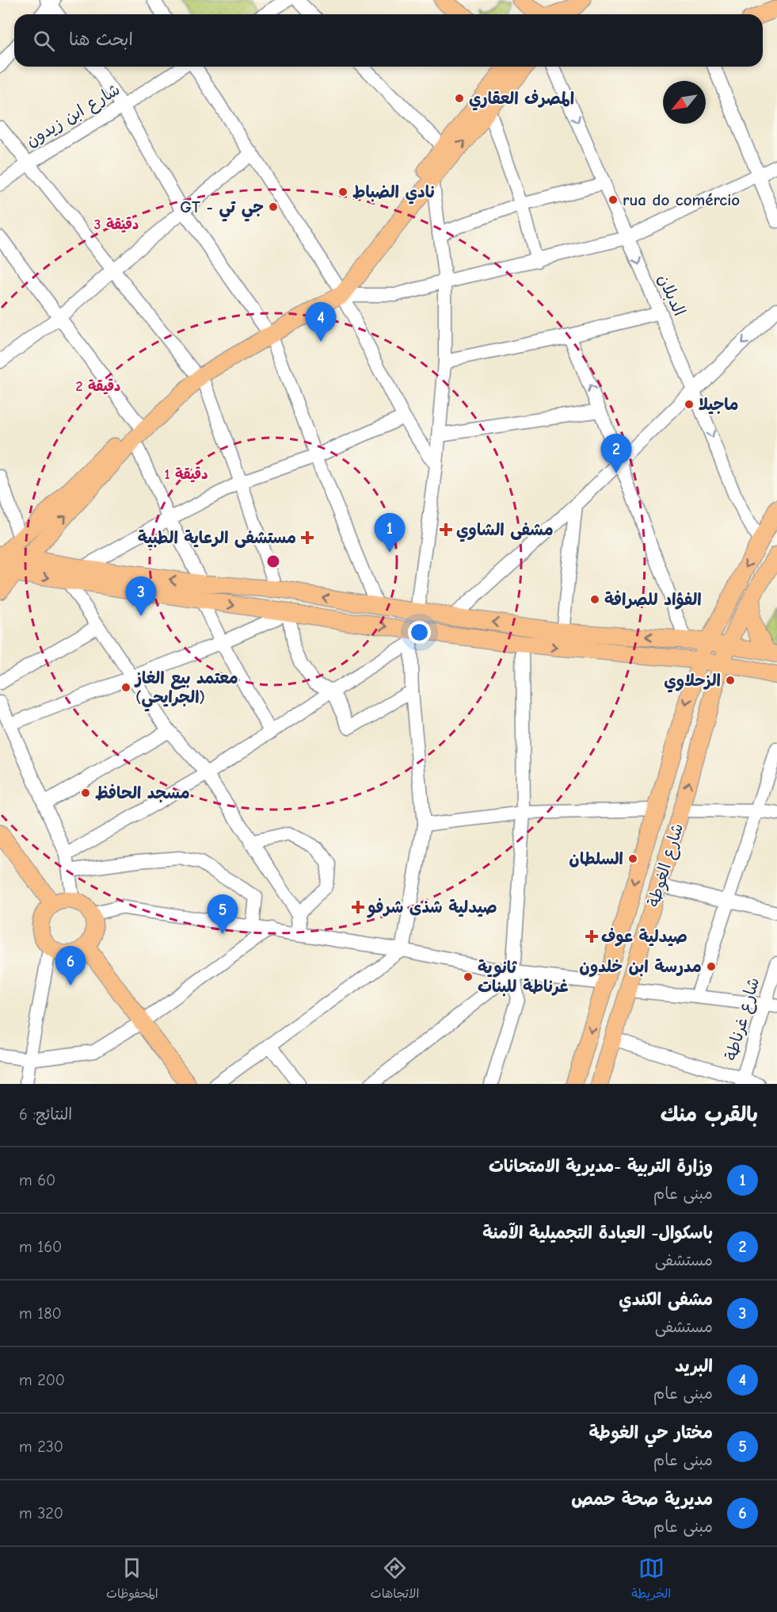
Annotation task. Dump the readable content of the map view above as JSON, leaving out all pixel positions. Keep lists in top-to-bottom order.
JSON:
{
  "streets": {
    "main road": ["شارع الغوطة"],
    "street": ["شارع ابن زيدون", "الدبلان", "شارع غرناطة"]
  },
  "places": {
    "other": [
      "المصرف العقاري",
      "نادي الضباط",
      "rua do comércio",
      "GT - جي تي",
      "ماجيلا",
      "الفؤاد للصرافة",
      "الزحلاوي",
      "معتمد بيع الغاز (الجرايحي)",
      "مسجد الحافظ",
      "السلطان",
      "مدرسة ابن خلدون",
      "ثانوية غرناطة للبنات"
    ],
    "health": [
      "مشفى الشاوي",
      "مستشفى الرعاية الطبية",
      "صيدلية شذى شرفو",
      "صيدلية عوف"
    ]
  },
  "north": "bottom left",
  "page": {
    "search": "ابحث هنا",
    "pins": [
      "4",
      "2",
      "1",
      "3",
      "5",
      "6"
    ],
    "heading": ["بالقرب منك", "النتائج: 6"],
    "list": [
      {
        "mark": "1",
        "name": "وزارة التربية -مديرية الامتحانات",
        "note": "مبنى عام",
        "value": "60 m"
      },
      {
        "mark": "2",
        "name": "باسكوال- العيادة التجميلية الآمنة",
        "note": "مستشفى",
        "value": "160 m"
      },
      {
        "mark": "3",
        "name": "مشفى الكندي",
        "note": "مستشفى",
        "value": "180 m"
      },
      {
        "mark": "4",
        "name": "البريد",
        "note": "مبنى عام",
        "value": "200 m"
      },
      {
        "mark": "5",
        "name": "مختار حي الغوطة",
        "note": "مبنى عام",
        "value": "230 m"
      },
      {
        "mark": "6",
        "name": "مديرية صحة حمص",
        "note": "مبنى عام",
        "value": "320 m"
      }
    ],
    "nav": ["الخريطة", "الاتجاهات", "المحفوظات"]
  },
  "rings": ["3 دقيقة", "2 دقيقة", "1 دقيقة"]
}
